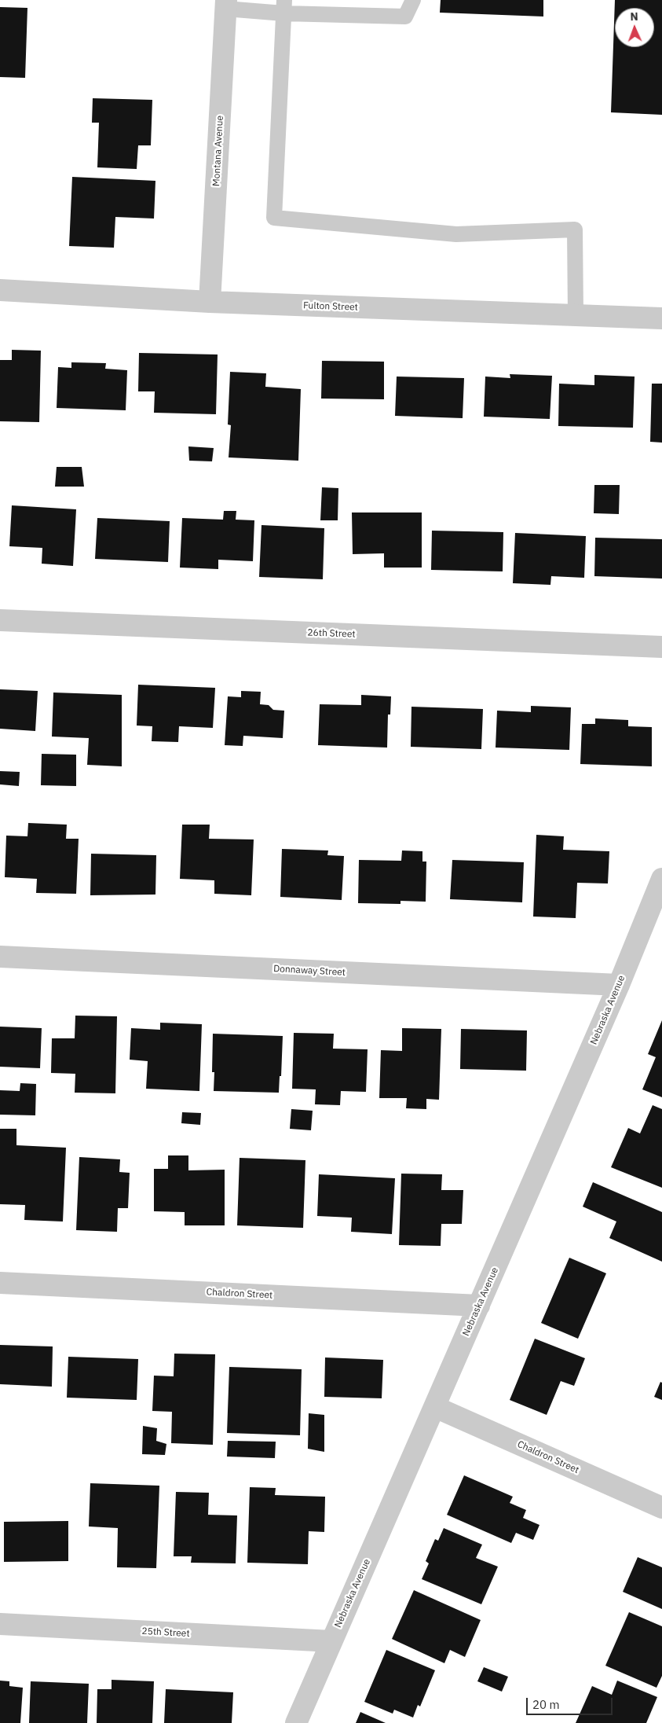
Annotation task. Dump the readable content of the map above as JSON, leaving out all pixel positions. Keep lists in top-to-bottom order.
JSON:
{
  "streets": {
    "street": [
      "Montana Avenue",
      "Fulton Street",
      "26th Street",
      "Donnaway Street",
      "Nebraska Avenue",
      "Chaldron Street",
      "25th Street"
    ]
  },
  "crossings": [
    ["Montana Avenue", "Fulton Street"],
    ["Donnaway Street", "Nebraska Avenue"],
    ["Nebraska Avenue", "Chaldron Street"],
    ["Nebraska Avenue", "25th Street"]
  ],
  "scale_bar": "20 m",
  "north": "top"
}
